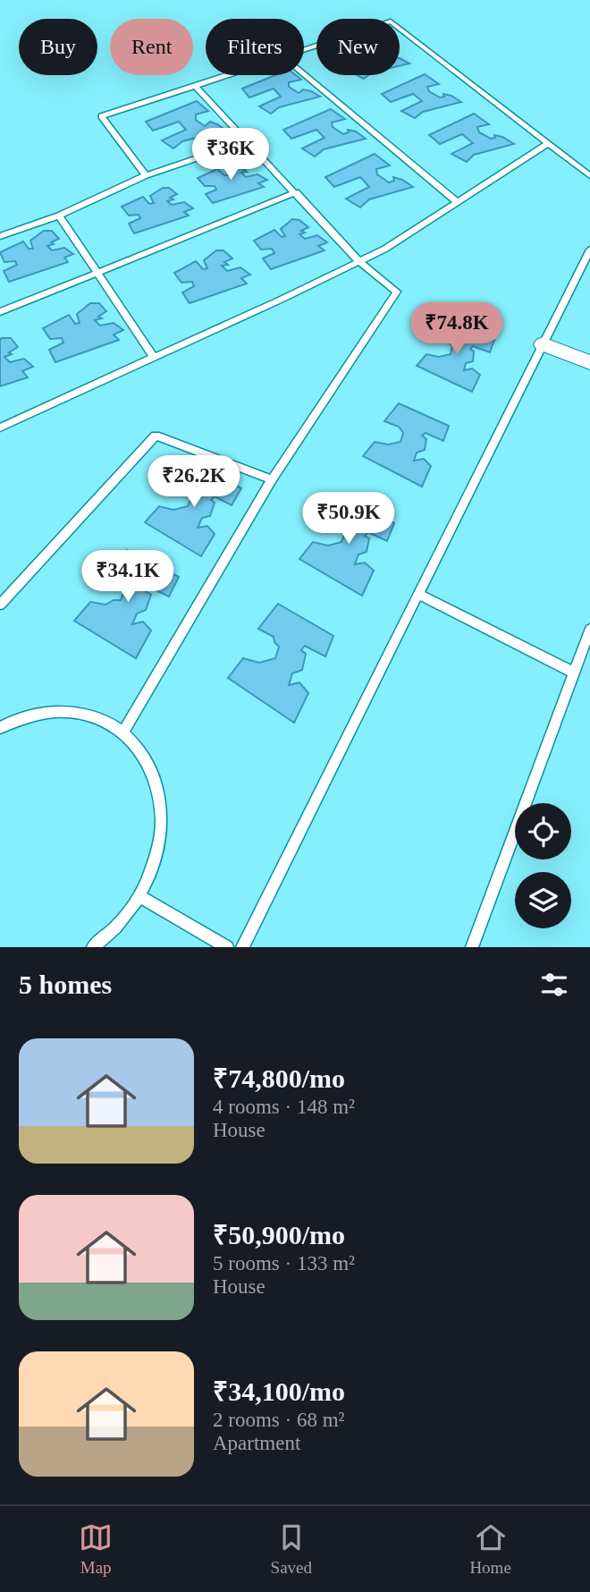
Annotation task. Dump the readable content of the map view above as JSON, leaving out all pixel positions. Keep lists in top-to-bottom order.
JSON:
{
  "page": {
    "chip": [
      "Buy",
      "Rent",
      "Filters",
      "New"
    ],
    "price": [
      "₹36K",
      "₹74.8K",
      "₹26.2K",
      "₹50.9K",
      "₹34.1K"
    ],
    "heading": "5 homes",
    "list": [
      {
        "name": "₹74,800/mo",
        "note": "4 rooms · 148 m² · House"
      },
      {
        "name": "₹50,900/mo",
        "note": "5 rooms · 133 m² · House"
      },
      {
        "name": "₹34,100/mo",
        "note": "2 rooms · 68 m² · Apartment"
      }
    ],
    "tabs": ["Map", "Saved", "Home"]
  }
}
